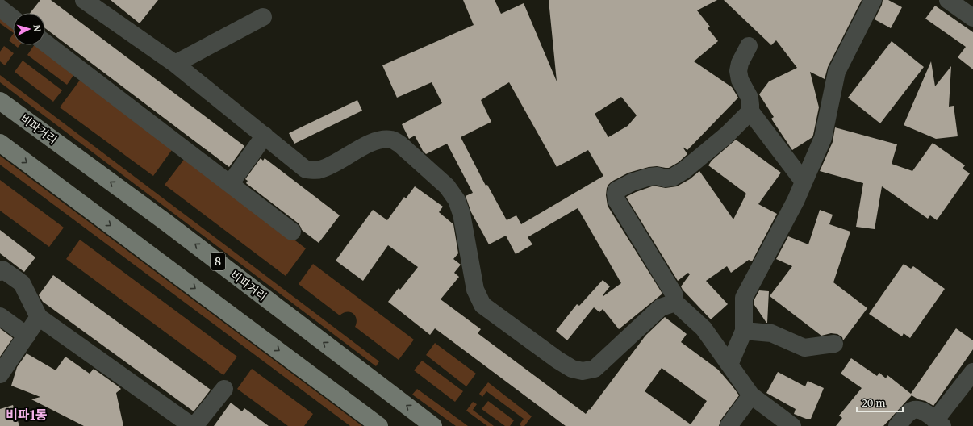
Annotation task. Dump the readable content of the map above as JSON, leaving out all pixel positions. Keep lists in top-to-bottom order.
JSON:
{
  "streets": {
    "main road": ["비파거리", "8"]
  },
  "districts": ["비파1동"],
  "scale_bar": "20 m",
  "north": "right"
}
